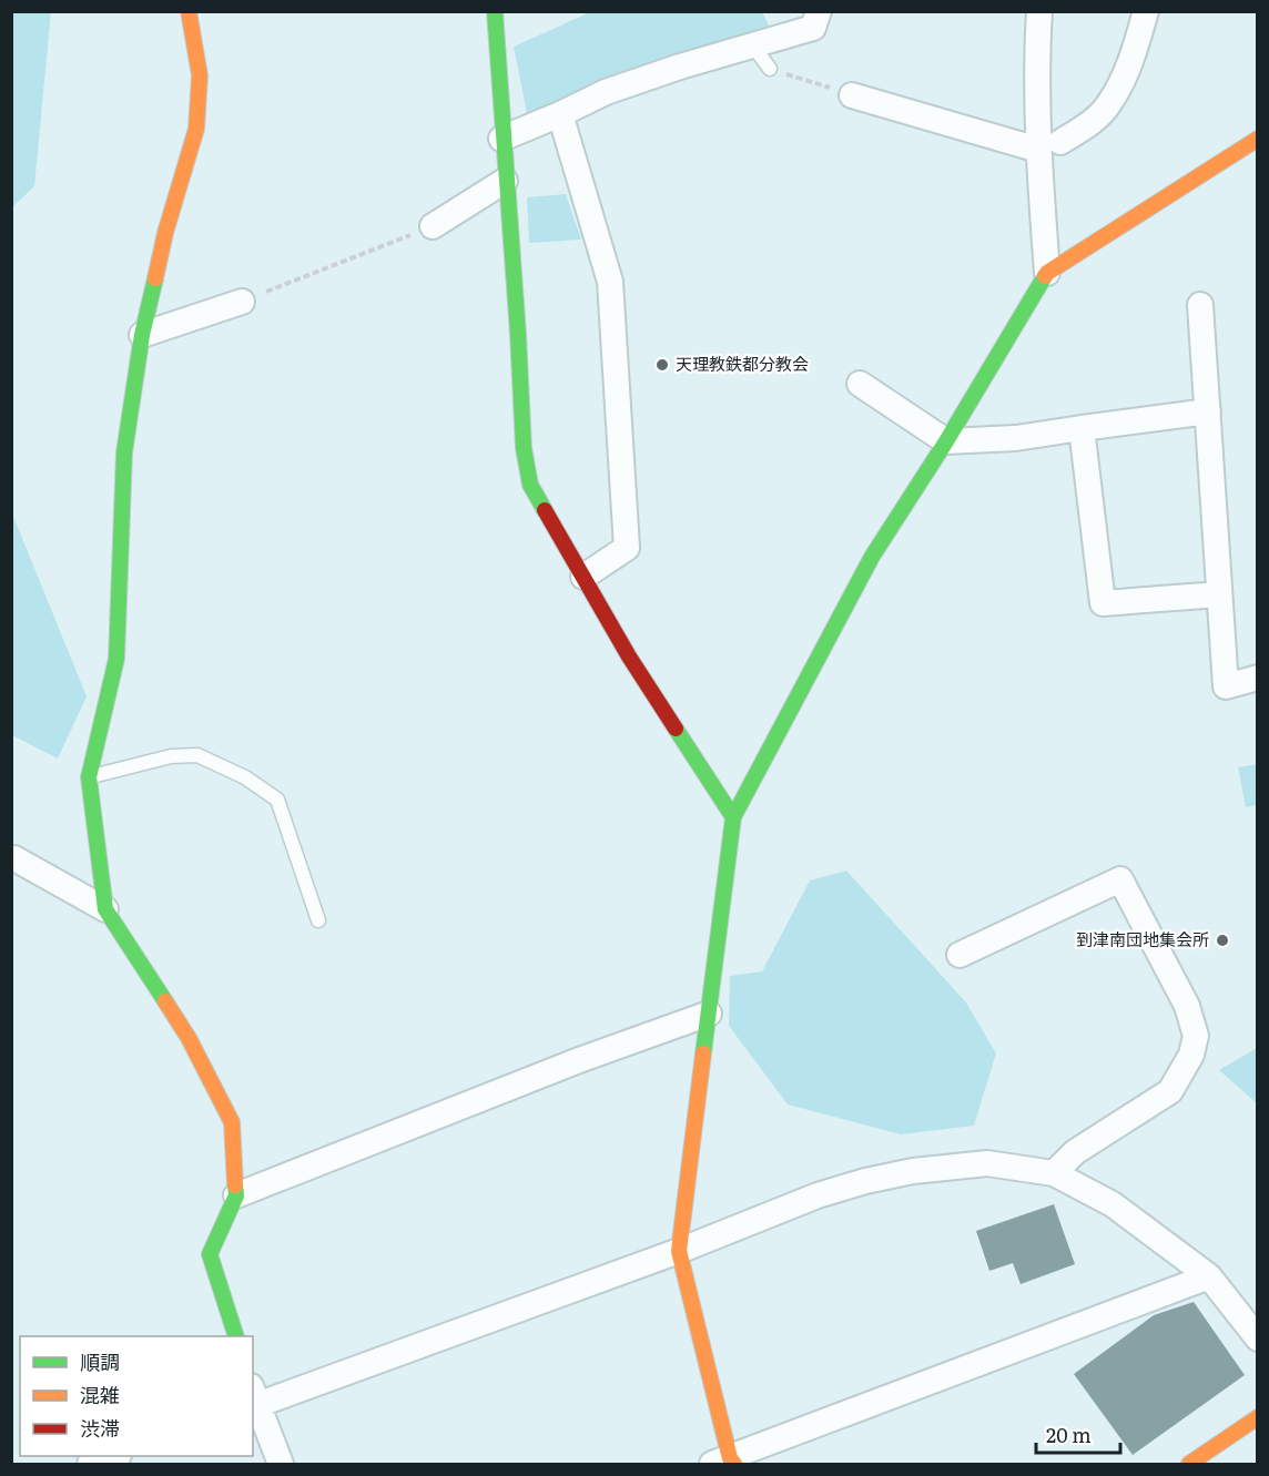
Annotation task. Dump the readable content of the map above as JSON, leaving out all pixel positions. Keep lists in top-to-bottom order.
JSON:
{
  "places": ["天理教鉄都分教会", "到津南団地集会所"],
  "legend": ["順調", "混雑", "渋滞"],
  "scale_bar": "20 m"
}
